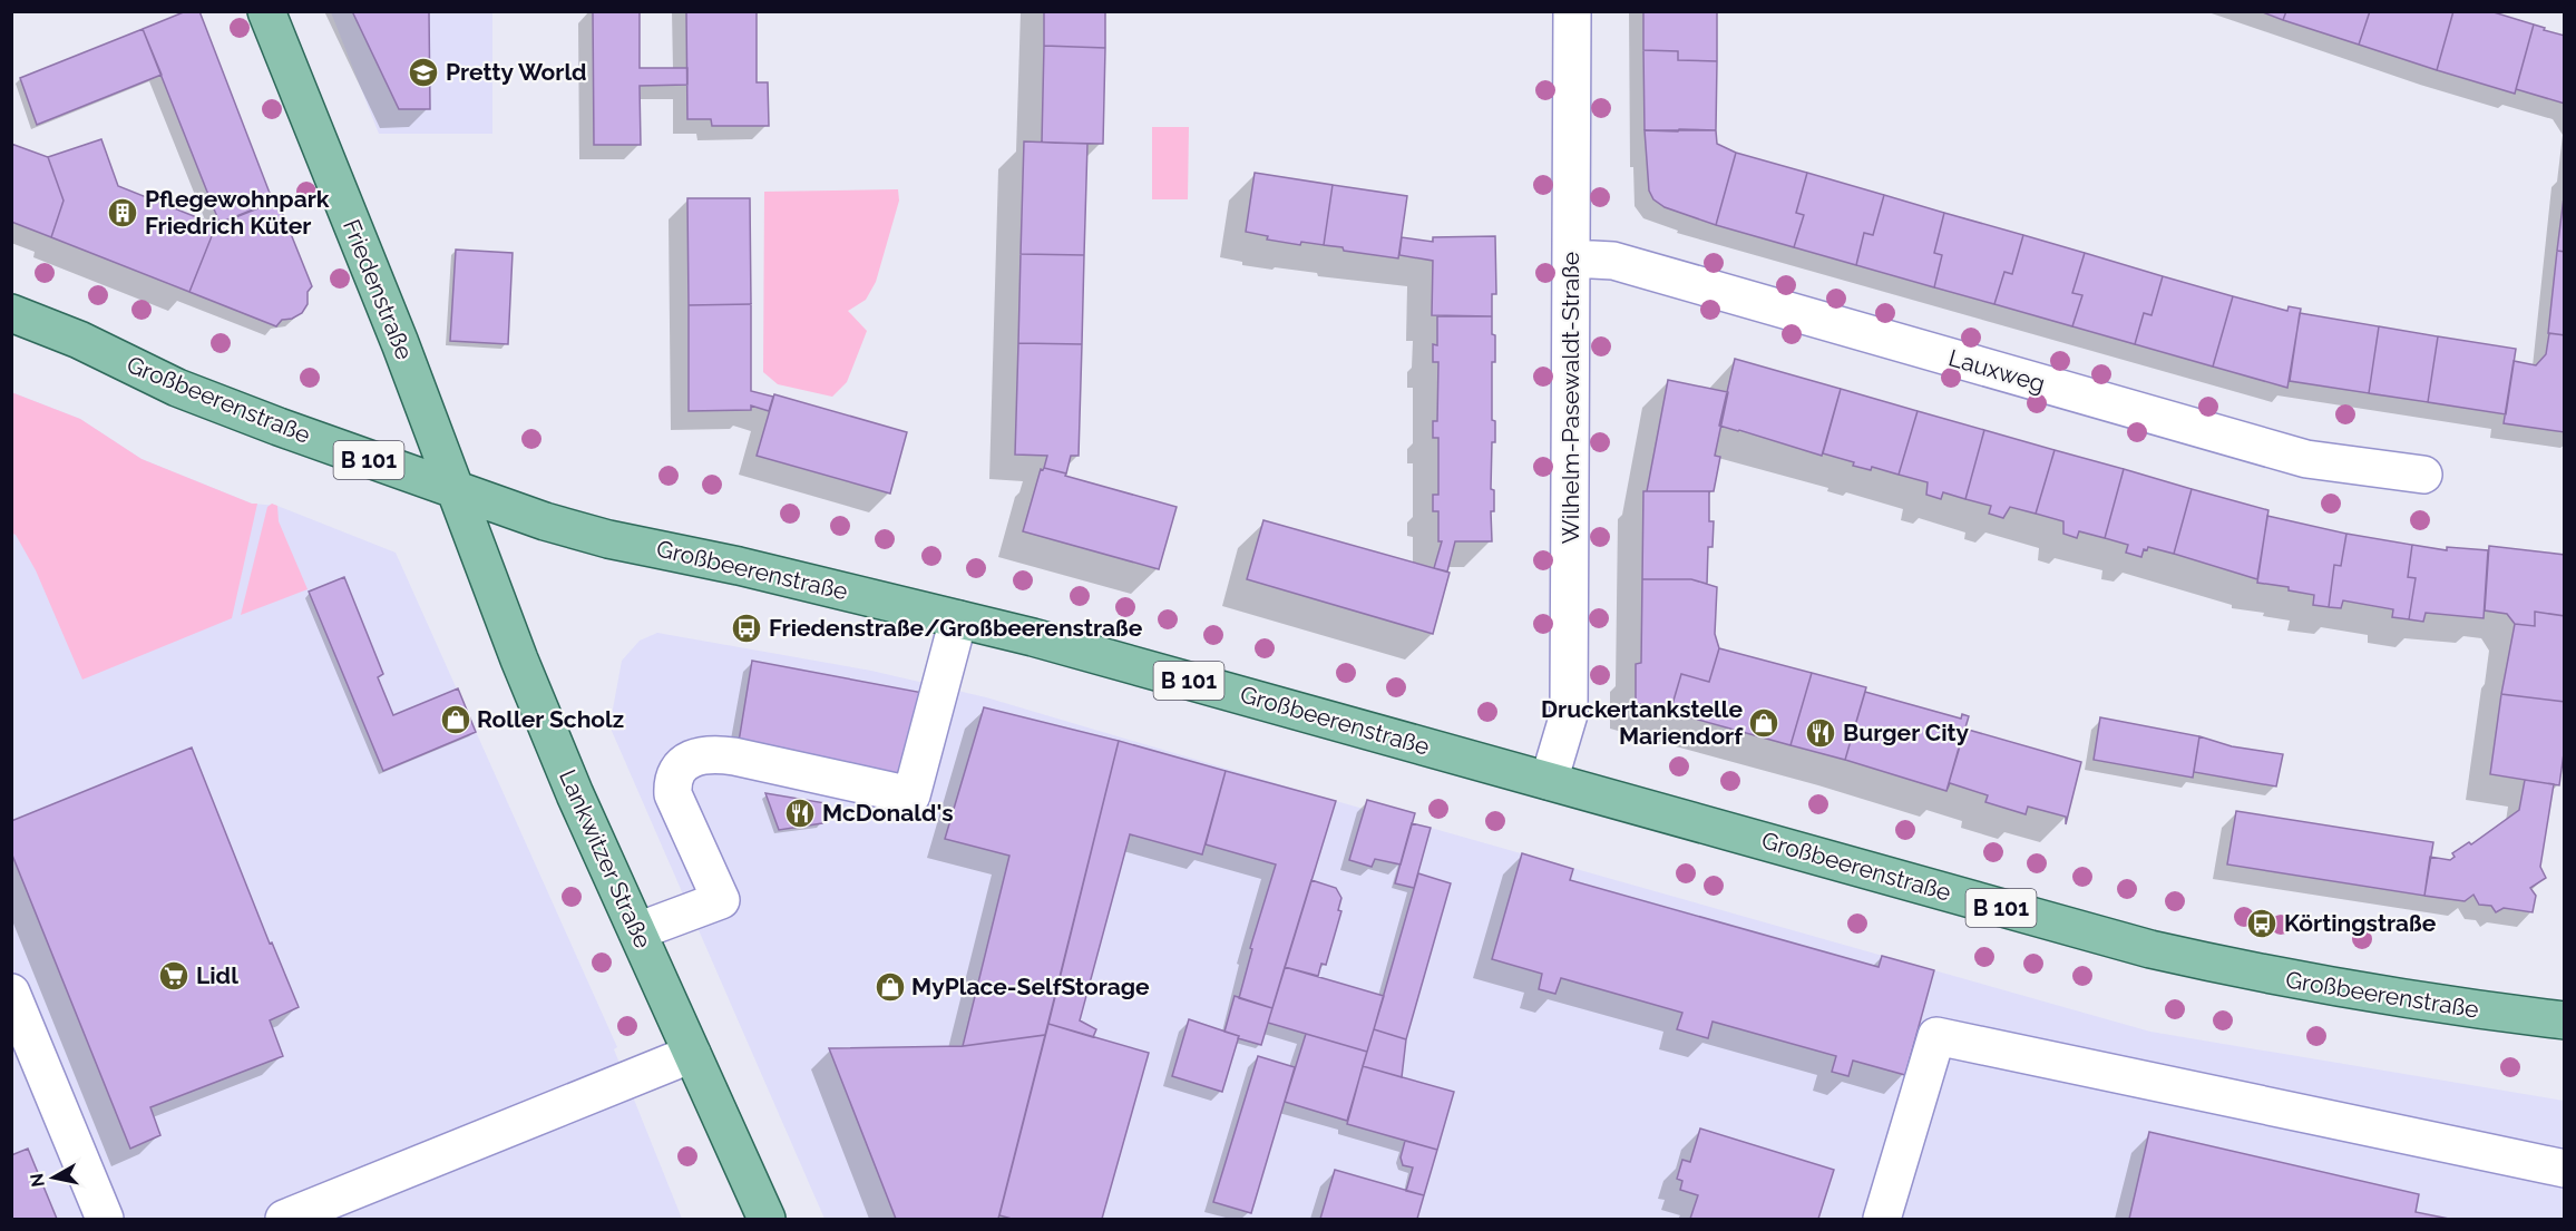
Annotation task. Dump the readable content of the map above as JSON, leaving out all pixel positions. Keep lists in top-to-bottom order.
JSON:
{
  "streets": {
    "main road": [
      "Friedenstraße",
      "Großbeerenstraße",
      "B 101",
      "Lankwitzer Straße"
    ],
    "street": ["Lauxweg", "Wilhelm-Pasewaldt-Straße"]
  },
  "crossings": [
    ["Friedenstraße", "Großbeerenstraße"],
    ["Friedenstraße", "Lankwitzer Straße"],
    ["Lauxweg", "Wilhelm-Pasewaldt-Straße"],
    ["Wilhelm-Pasewaldt-Straße", "Großbeerenstraße"],
    ["Großbeerenstraße", "Lankwitzer Straße"]
  ],
  "places": {
    "school or university": ["Pretty World"],
    "building": ["Pflegewohnpark Friedrich Küter"],
    "bus stop": ["Friedenstraße/Großbeerenstraße", "Körtingstraße"],
    "shop": ["Roller Scholz", "Druckertankstelle Mariendorf", "MyPlace-SelfStorage"],
    "restaurant": ["Burger City", "McDonald's"],
    "supermarket": ["Lidl"]
  },
  "north": "left"
}
